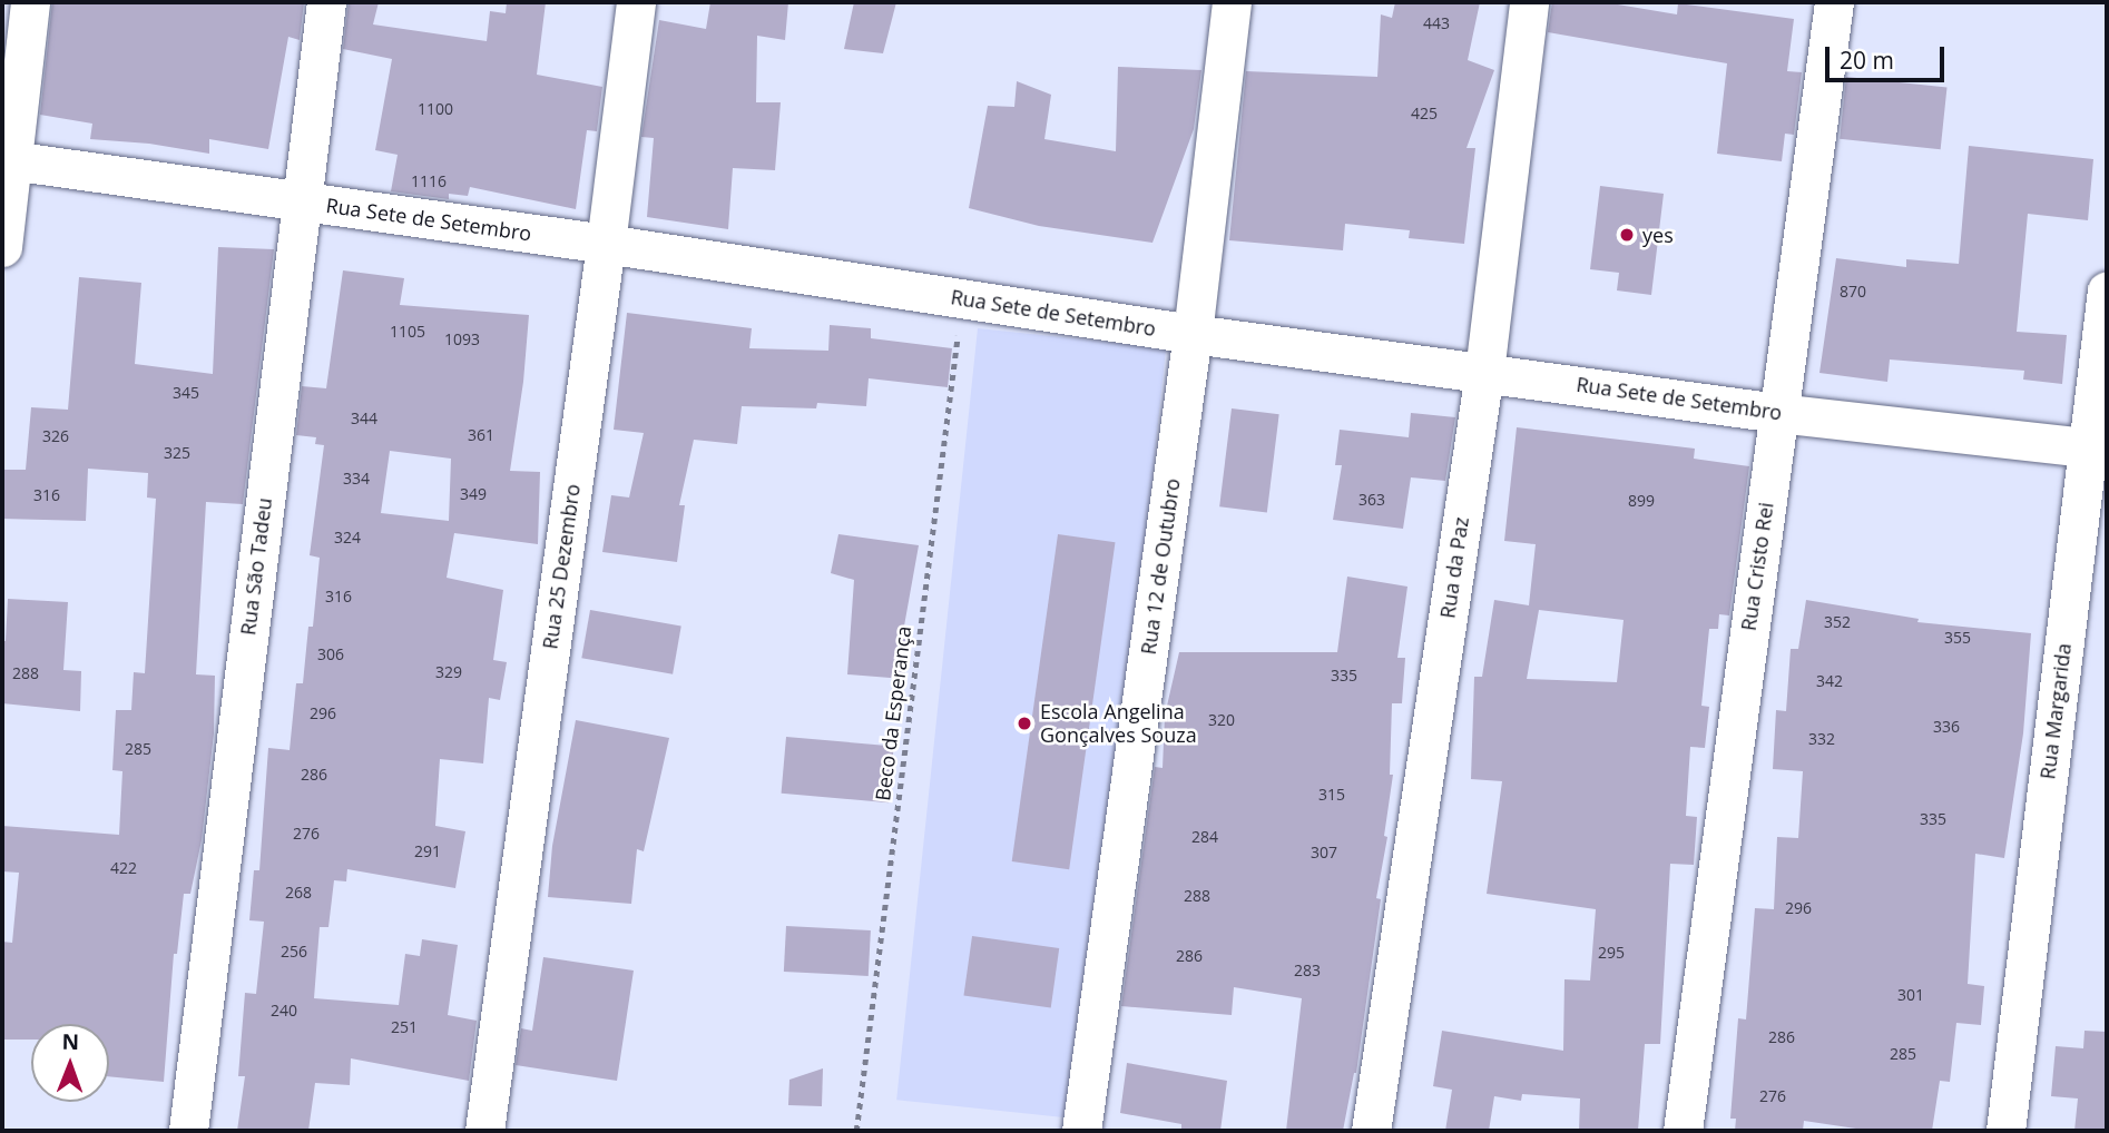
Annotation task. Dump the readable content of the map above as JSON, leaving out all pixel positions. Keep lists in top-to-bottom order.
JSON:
{
  "streets": {
    "street": [
      "Rua Sete de Setembro",
      "Rua São Tadeu",
      "Rua 25 Dezembro",
      "Rua 12 de Outubro",
      "Rua Cristo Rei",
      "Rua da Paz",
      "Rua Margarida"
    ],
    "path": ["Beco da Esperança"]
  },
  "crossings": [
    ["Rua Sete de Setembro", "Rua São Tadeu"],
    ["Rua Sete de Setembro", "Rua 25 Dezembro"],
    ["Rua Sete de Setembro", "Rua 12 de Outubro"],
    ["Rua Sete de Setembro", "Rua Cristo Rei"],
    ["Rua Sete de Setembro", "Rua da Paz"],
    ["Rua Sete de Setembro", "Rua Margarida"],
    ["Rua Sete de Setembro", "Beco da Esperança"]
  ],
  "places": ["yes", "Escola Angelina Gonçalves Souza"],
  "house_numbers": [
    "443",
    "1100",
    "425",
    "1116",
    "870",
    "1105",
    "1093",
    "345",
    "344",
    "361",
    "326",
    "325",
    "334",
    "349",
    "316",
    "363",
    "899",
    "324",
    "316",
    "352",
    "355",
    "306",
    "329",
    "288",
    "335",
    "342",
    "296",
    "320",
    "336",
    "332",
    "285",
    "286",
    "315",
    "335",
    "276",
    "284",
    "291",
    "307",
    "422",
    "268",
    "288",
    "296",
    "256",
    "295",
    "286",
    "283",
    "301",
    "240",
    "251",
    "286",
    "285",
    "276"
  ],
  "scale_bar": "20 m",
  "north": "top"
}
